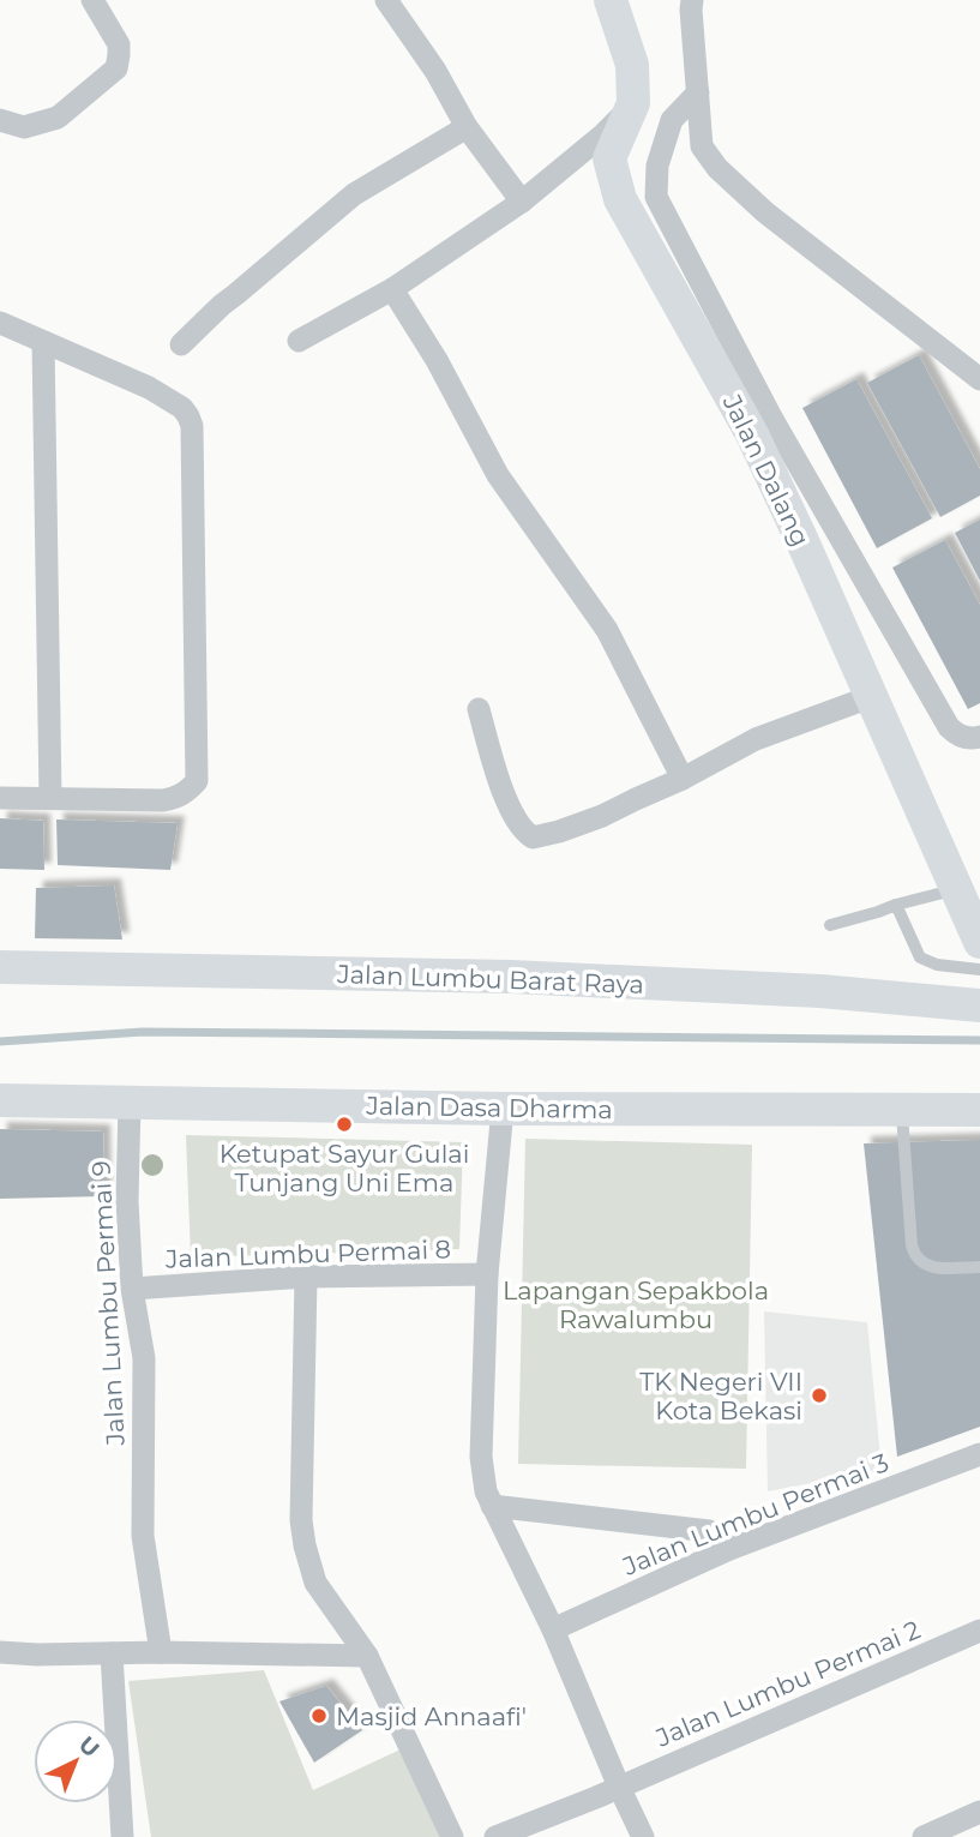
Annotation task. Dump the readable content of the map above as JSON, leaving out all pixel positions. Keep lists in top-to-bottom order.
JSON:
{
  "streets": {
    "street": [
      "Jalan Dalang",
      "Jalan Lumbu Barat Raya",
      "Jalan Dasa Dharma",
      "Jalan Lumbu Permai 8",
      "Jalan Lumbu Permai 9",
      "Jalan Lumbu Permai 3",
      "Jalan Lumbu Permai 2"
    ]
  },
  "crossings": [
    ["Jalan Dasa Dharma", "Jalan Lumbu Permai 9"],
    ["Jalan Lumbu Permai 8", "Jalan Lumbu Permai 9"]
  ],
  "parks": ["Lapangan Sepakbola Rawalumbu"],
  "places": ["Ketupat Sayur Gulai Tunjang Uni Ema", "TK Negeri VII Kota Bekasi", "Masjid Annaafi'"],
  "north": "top right"
}
